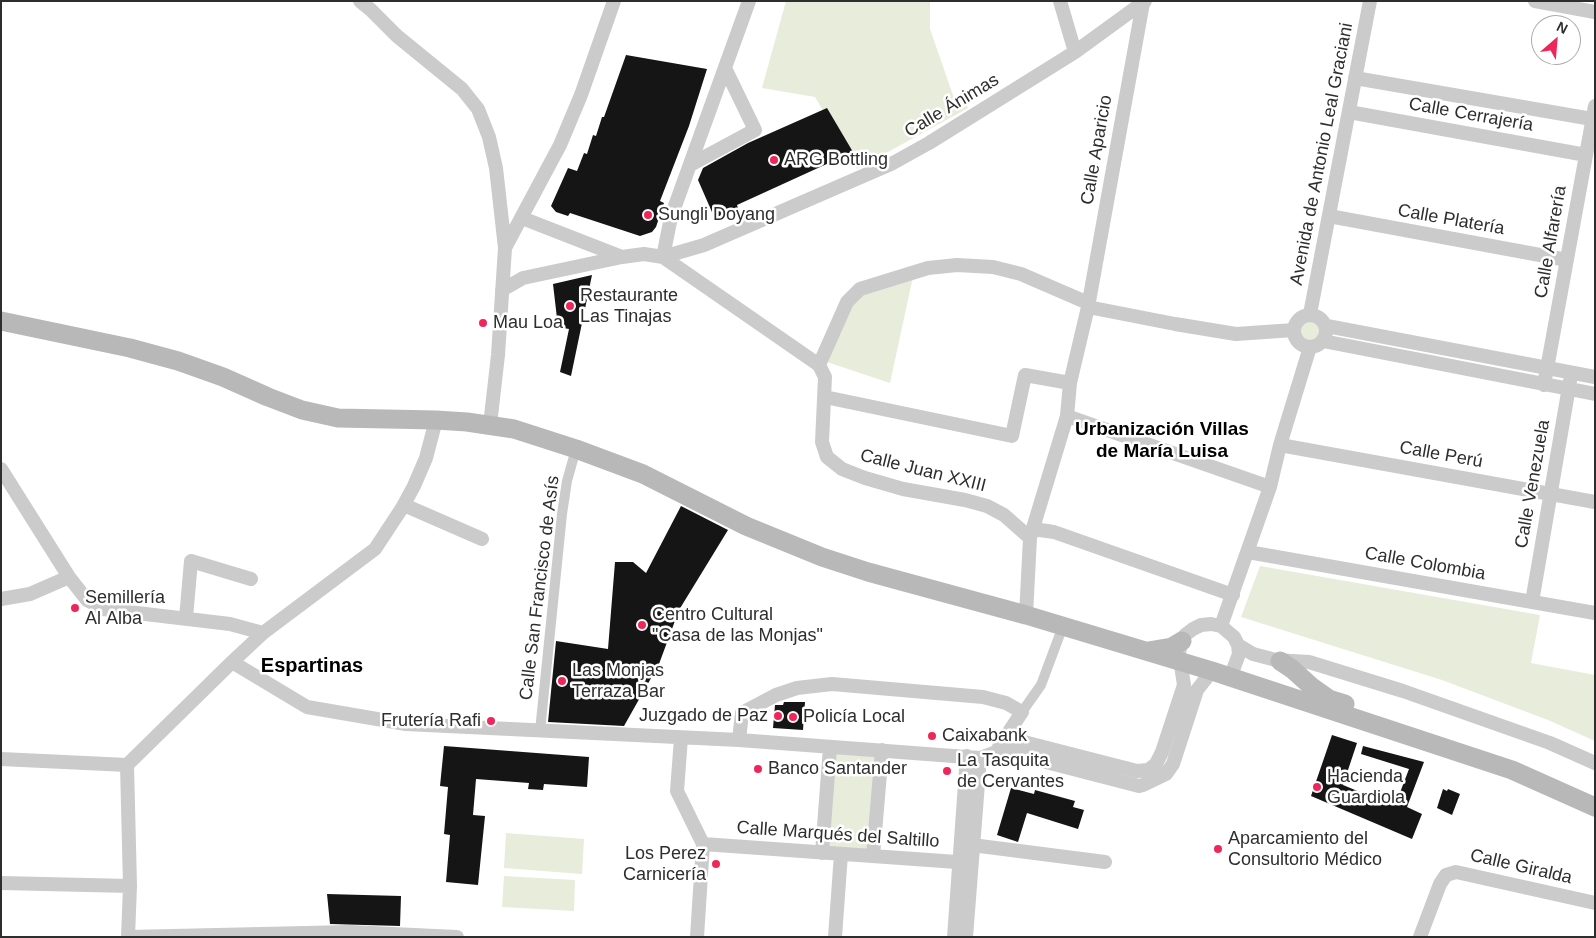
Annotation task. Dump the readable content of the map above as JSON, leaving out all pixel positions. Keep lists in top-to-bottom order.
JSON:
{
  "streets": {
    "street": [
      "Calle Ánimas",
      "Calle Cerrajería",
      "Calle Aparicio",
      "Avenida de Antonio Leal Graciani",
      "Calle Platería",
      "Calle Alfarería",
      "Calle Perú",
      "Calle Juan XXIII",
      "Calle Venezuela",
      "Calle Colombia",
      "Calle San Francisco de Asís",
      "Calle Marqués del Saltillo",
      "Calle Giralda"
    ]
  },
  "crossings": [
    ["Calle Ánimas", "Calle Aparicio"],
    ["Calle Cerrajería", "Avenida de Antonio Leal Graciani"],
    ["Calle Cerrajería", "Calle Alfarería"],
    ["Calle Aparicio", "Calle Juan XXIII"],
    ["Avenida de Antonio Leal Graciani", "Calle Platería"],
    ["Calle Platería", "Calle Alfarería"],
    ["Calle Perú", "Calle Venezuela"],
    ["Calle Venezuela", "Calle Colombia"]
  ],
  "districts": ["Urbanización Villas de María Luisa", "Espartinas"],
  "places": [
    "ARG Bottling",
    "Sungli Doyang",
    "Restaurante Las Tinajas",
    "Mau Loa",
    "Semillería Al Alba",
    "Centro Cultural \"Casa de las Monjas\"",
    "Las Monjas Terraza Bar",
    "Juzgado de Paz",
    "Policía Local",
    "Frutería Rafi",
    "Caixabank",
    "Banco Santander",
    "La Tasquita de Cervantes",
    "Hacienda Guardiola",
    "Aparcamiento del Consultorio Médico",
    "Los Perez Carnicería"
  ],
  "north": "top right"
}
